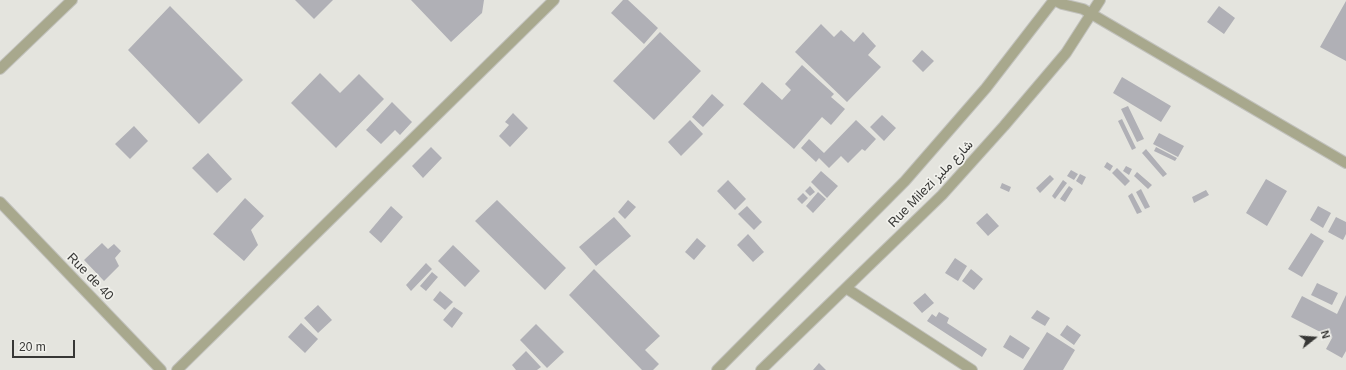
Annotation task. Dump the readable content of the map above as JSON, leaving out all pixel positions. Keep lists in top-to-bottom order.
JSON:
{
  "streets": {
    "street": ["Rue Milezi شارع مليز", "Rue de 40"]
  },
  "scale_bar": "20 m",
  "north": "right"
}
